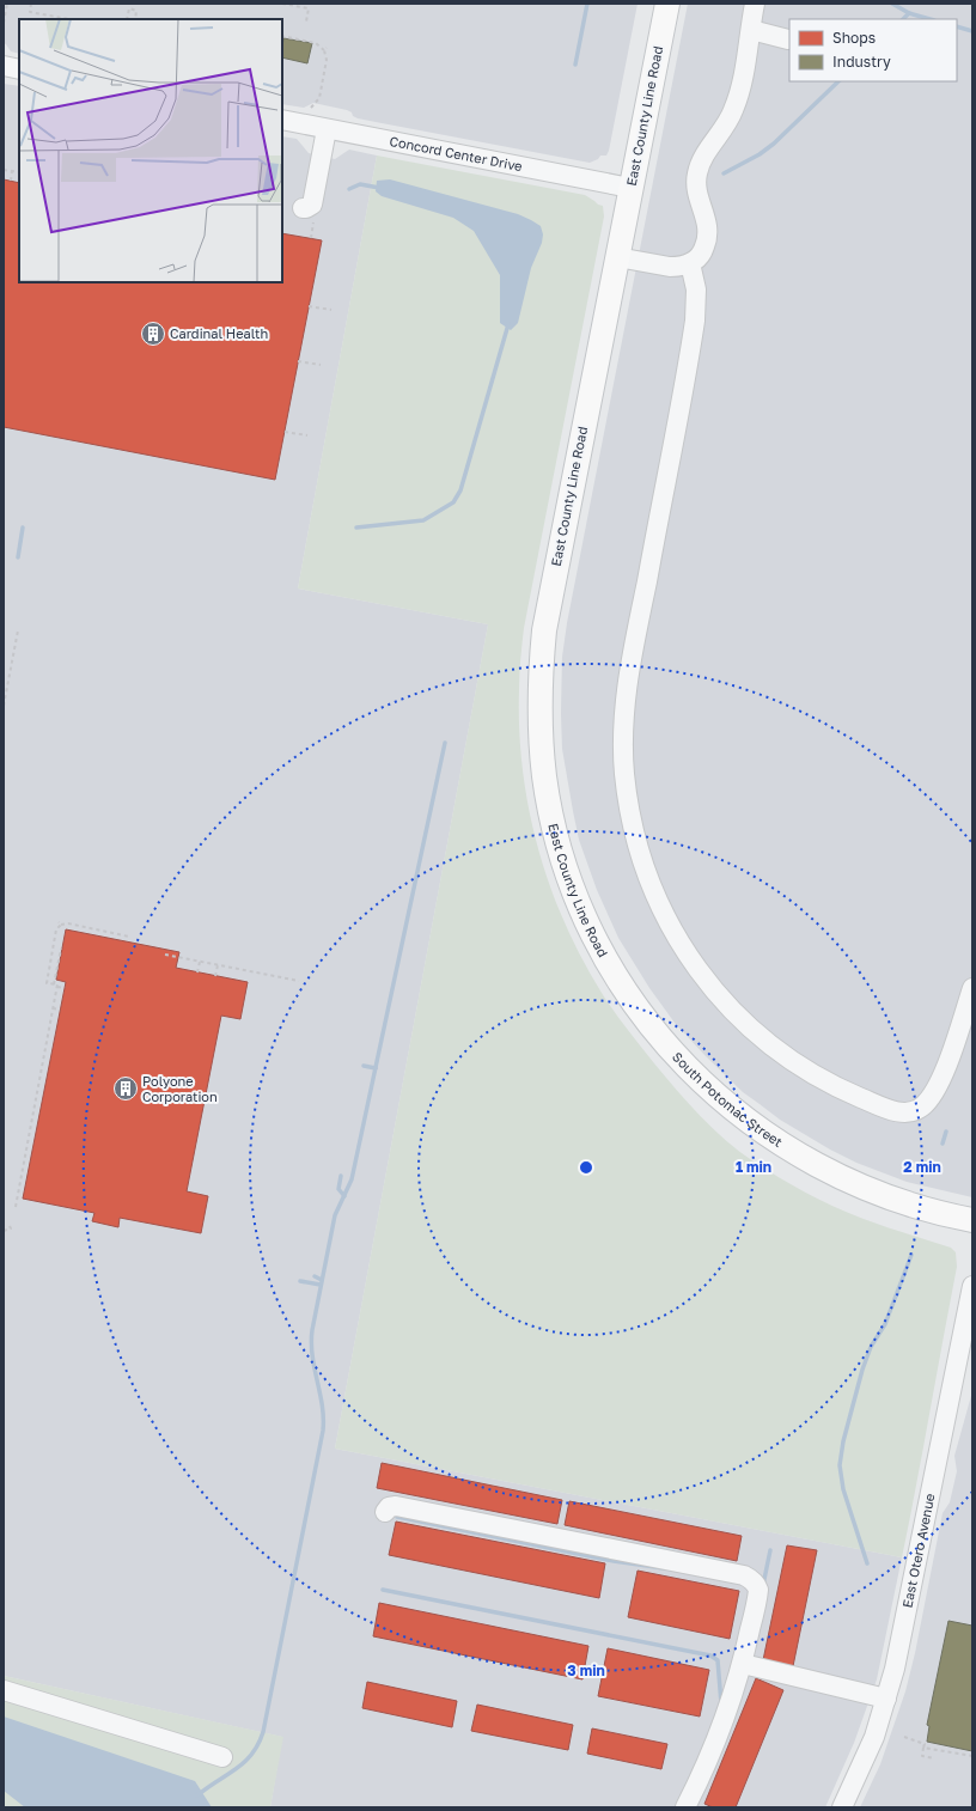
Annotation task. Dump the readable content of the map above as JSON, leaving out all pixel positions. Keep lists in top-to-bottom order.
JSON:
{
  "streets": {
    "main road": ["East County Line Road", "South Potomac Street"],
    "street": ["Concord Center Drive", "East Otero Avenue"]
  },
  "crossings": [
    ["East County Line Road", "Concord Center Drive"],
    ["East County Line Road", "South Potomac Street"]
  ],
  "places": {
    "building": ["Cardinal Health", "Polyone Corporation"]
  },
  "legend": ["Shops", "Industry"],
  "rings": ["1 min", "2 min", "3 min"]
}
